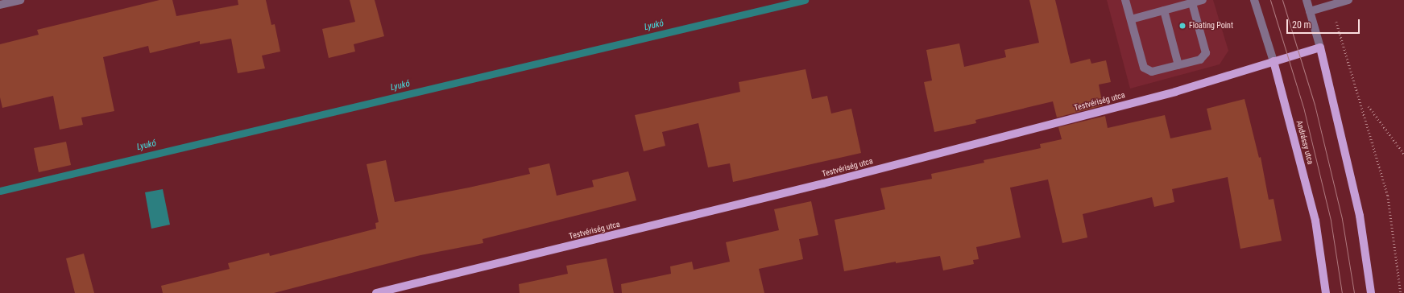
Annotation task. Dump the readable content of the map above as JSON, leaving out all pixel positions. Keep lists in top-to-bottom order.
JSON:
{
  "streets": {
    "main road": ["Testvériség utca", "Andrássy utca"]
  },
  "crossings": [
    ["Testvériség utca", "Andrássy utca"]
  ],
  "water": ["Lyukó"],
  "places": ["Floating Point"],
  "scale_bar": "20 m"
}
